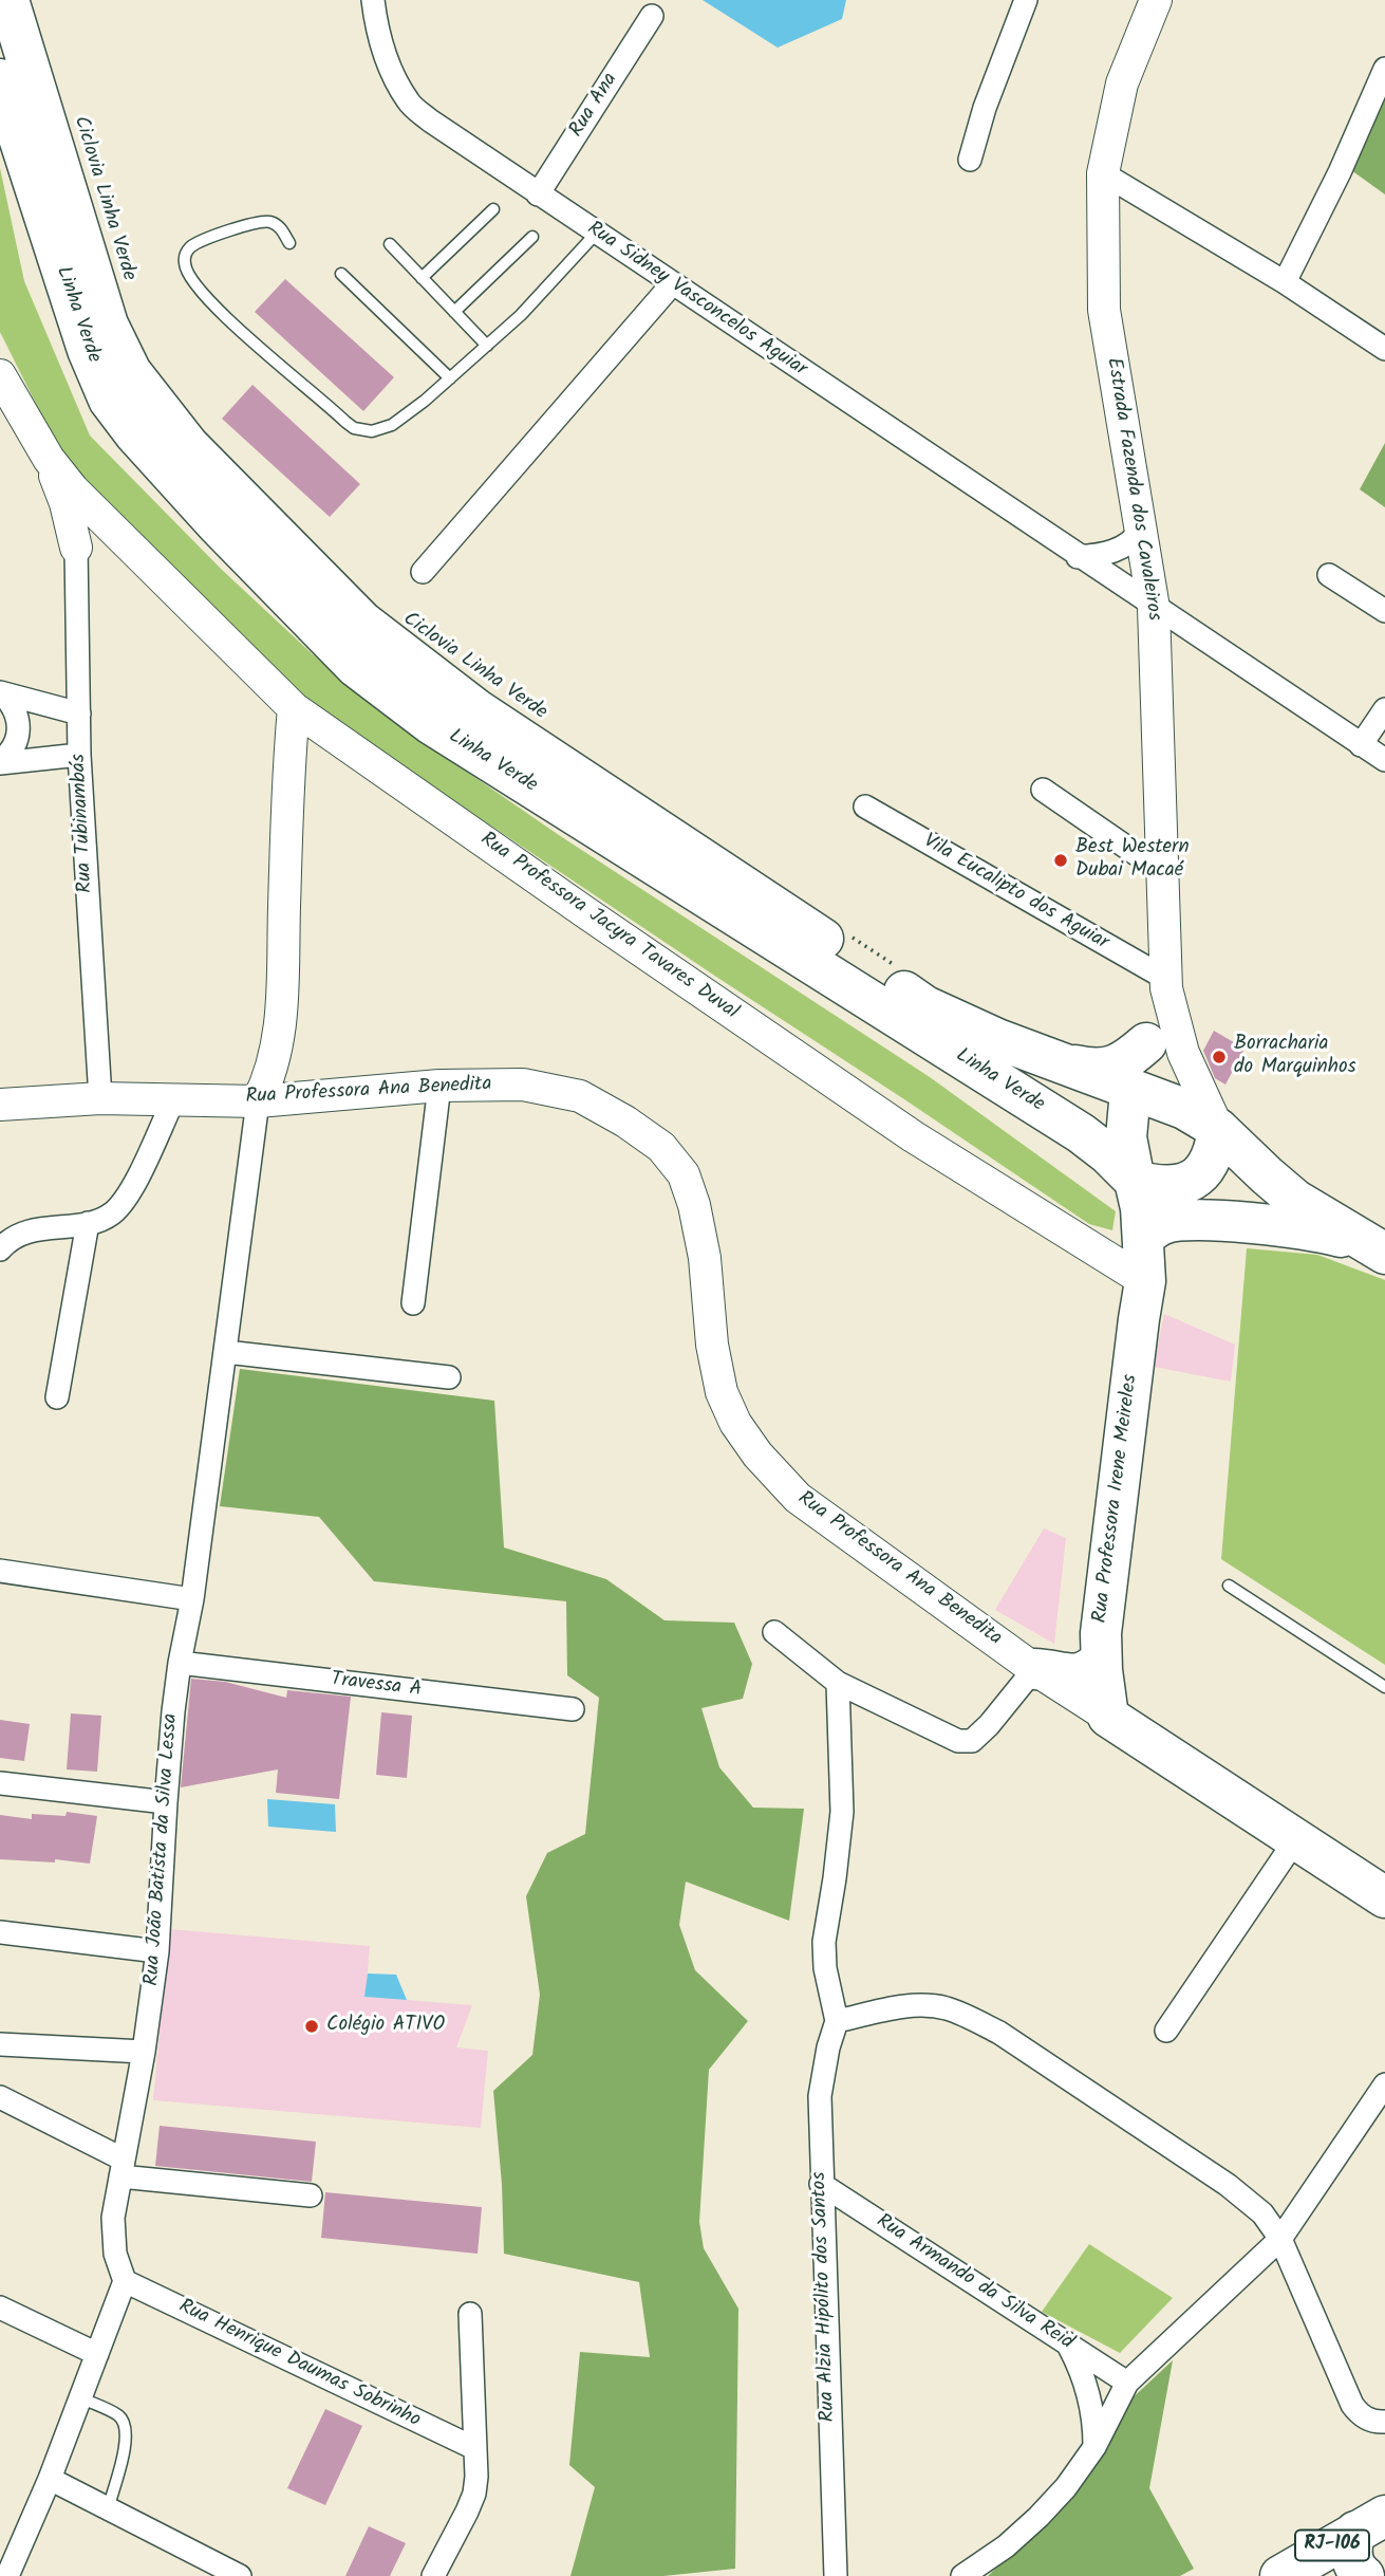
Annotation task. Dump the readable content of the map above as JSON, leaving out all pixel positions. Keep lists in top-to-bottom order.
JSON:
{
  "streets": {
    "highway": [
      "Linha Verde",
      "Rua Professora Ana Benedita",
      "Rua Professora Irene Meireles",
      "RJ-106"
    ],
    "street": [
      "Rua Ana",
      "Rua Sidney Vasconcelos Aguiar",
      "Estrada Fazenda dos Cavaleiros",
      "Rua Tubinambás",
      "Vila Eucalipto dos Aguiar",
      "Rua Professora Jacyra Tavares Duval",
      "Travessa A",
      "Rua João Batista da Silva Lessa",
      "Rua Armando da Silva Reid",
      "Rua Alzia Hipólito dos Santos",
      "Rua Henrique Daumas Sobrinho"
    ]
  },
  "crossings": [
    ["Rua Ana", "Rua Sidney Vasconcelos Aguiar"],
    ["Rua Sidney Vasconcelos Aguiar", "Estrada Fazenda dos Cavaleiros"],
    ["Linha Verde", "Estrada Fazenda dos Cavaleiros"],
    ["Estrada Fazenda dos Cavaleiros", "Vila Eucalipto dos Aguiar"],
    ["Rua Tubinambás", "Rua Professora Jacyra Tavares Duval"],
    ["Rua Tubinambás", "Rua Professora Ana Benedita"],
    ["Rua Professora Jacyra Tavares Duval", "Rua Professora Irene Meireles"],
    ["Rua Professora Ana Benedita", "Rua Professora Irene Meireles"],
    ["Rua Professora Ana Benedita", "Rua João Batista da Silva Lessa"],
    ["Travessa A", "Rua João Batista da Silva Lessa"],
    ["Rua João Batista da Silva Lessa", "Rua Henrique Daumas Sobrinho"],
    ["Rua Armando da Silva Reid", "Rua Alzia Hipólito dos Santos"]
  ],
  "places": ["Best Western Dubai Macaé", "Borracharia do Marquinhos", "Colégio ATIVO"]
}
